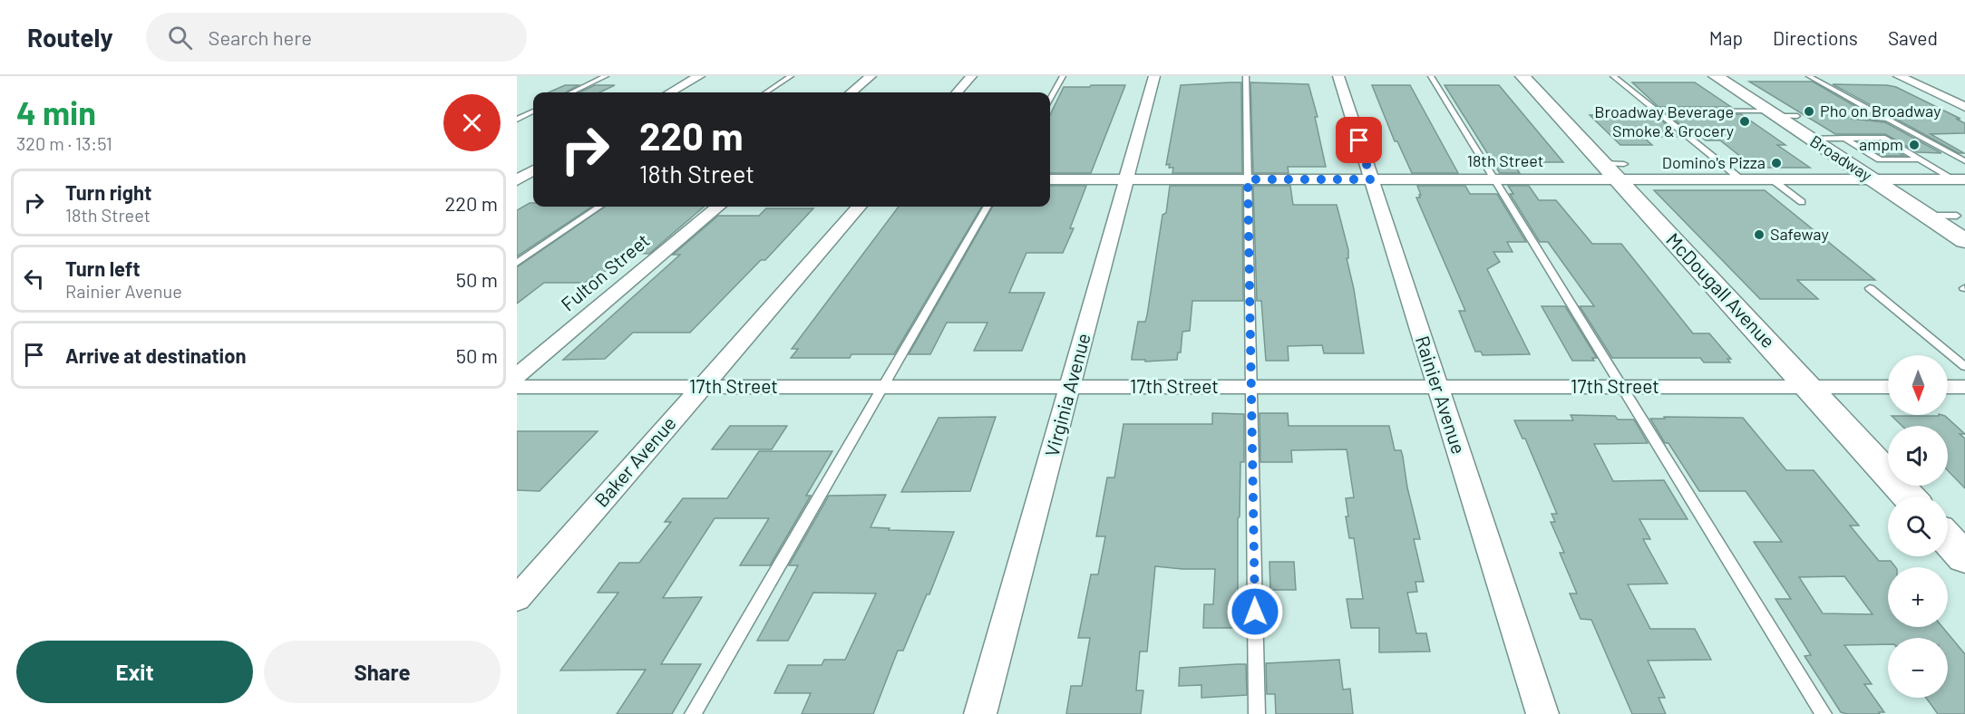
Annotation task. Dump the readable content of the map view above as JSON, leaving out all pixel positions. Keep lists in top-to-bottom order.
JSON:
{
  "streets": {
    "street": [
      "Broadway",
      "18th Street",
      "Fulton Street",
      "McDougall Avenue",
      "17th Street",
      "Virginia Avenue",
      "Rainier Avenue",
      "Baker Avenue"
    ]
  },
  "crossings": [
    ["Broadway", "18th Street"],
    ["18th Street", "McDougall Avenue"],
    ["18th Street", "Virginia Avenue"],
    ["18th Street", "Rainier Avenue"],
    ["McDougall Avenue", "17th Street"],
    ["17th Street", "Virginia Avenue"],
    ["17th Street", "Rainier Avenue"],
    ["17th Street", "Baker Avenue"]
  ],
  "places": [
    "Pho on Broadway",
    "Broadway Beverage Smoke & Grocery",
    "ampm",
    "Domino's Pizza",
    "Safeway"
  ],
  "north": "bottom",
  "page": {
    "header": "Routely",
    "search": "Search here",
    "nav": ["Map", "Directions", "Saved"],
    "heading": ["4 min", "320 m · 13:51"],
    "turn": ["220 m", "18th Street"],
    "list": [
      {
        "name": "Turn right",
        "note": "18th Street",
        "value": "220 m"
      },
      {
        "name": "Turn left",
        "note": "Rainier Avenue",
        "value": "50 m"
      },
      {
        "name": "Arrive at destination",
        "value": "50 m"
      }
    ],
    "map_buttons": ["+", "−"],
    "buttons": ["Exit", "Share"]
  }
}
